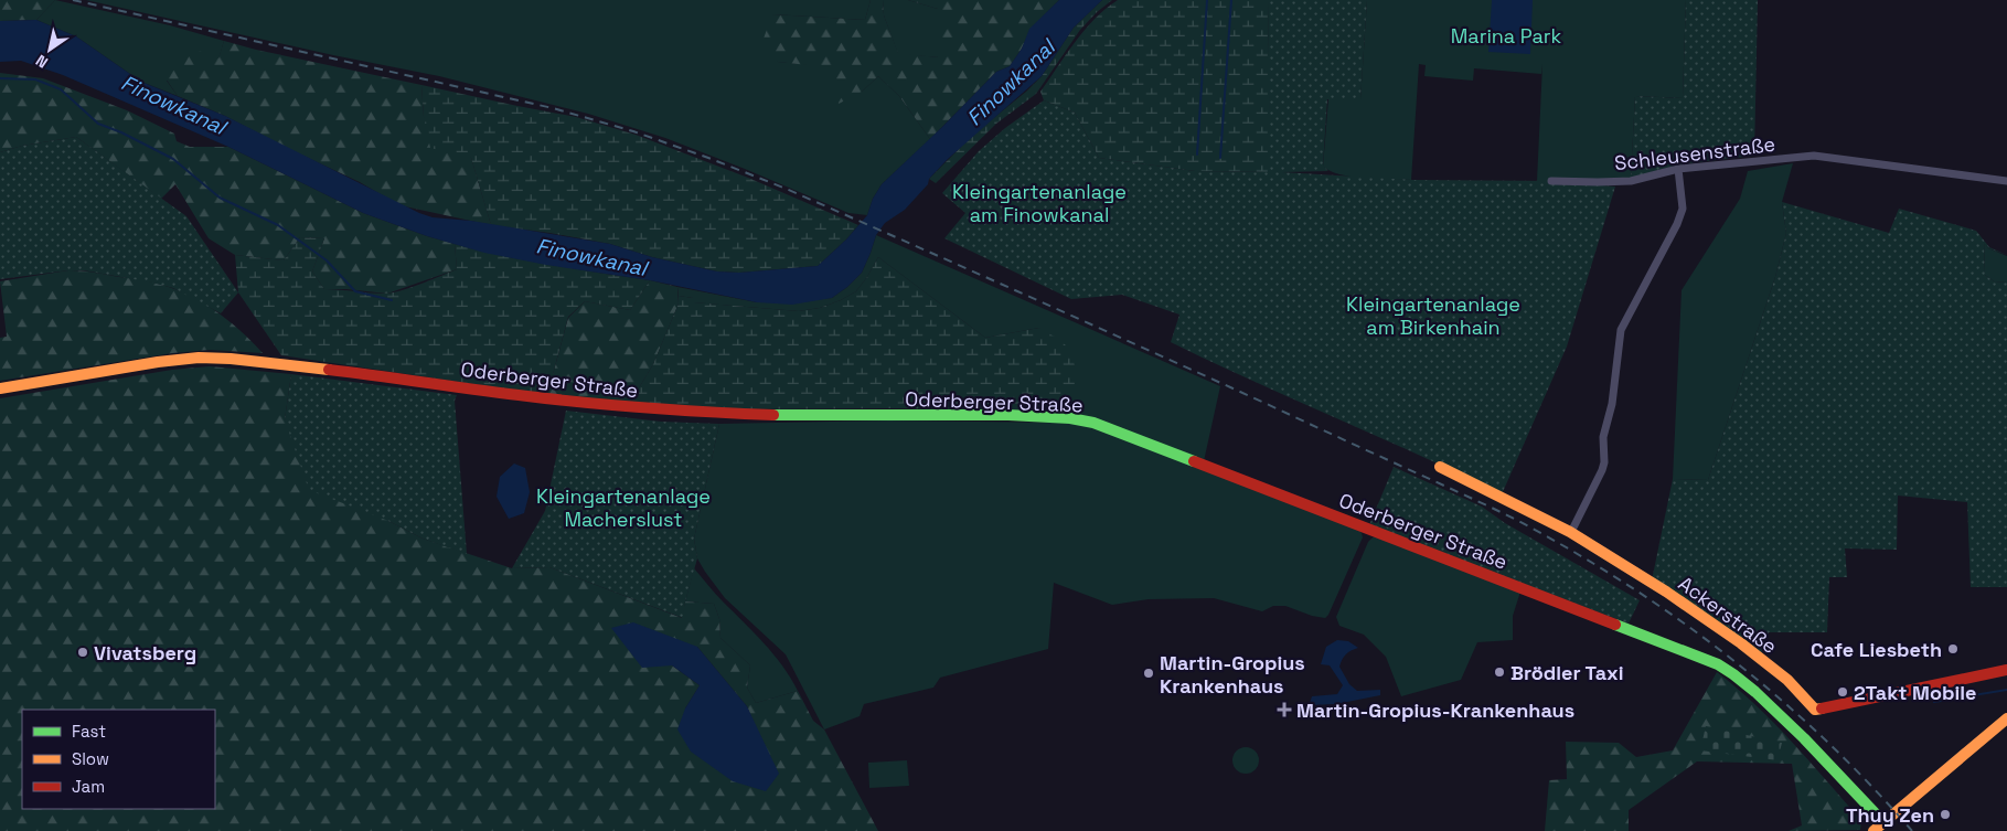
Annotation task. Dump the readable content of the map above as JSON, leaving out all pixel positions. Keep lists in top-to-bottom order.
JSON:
{
  "streets": {
    "main road": ["Oderberger Straße", "Ackerstraße"],
    "street": ["Schleusenstraße"]
  },
  "water": ["Finowkanal"],
  "parks": [
    "Marina Park",
    "Kleingartenanlage am Finowkanal",
    "Kleingartenanlage am Birkenhain",
    "Kleingartenanlage Macherslust"
  ],
  "places": {
    "other": [
      "Cafe Liesbeth",
      "Vivatsberg",
      "Brödler Taxi",
      "Martin-Gropius Krankenhaus",
      "2Takt Mobile",
      "Thuy Zen"
    ],
    "health": ["Martin-Gropius-Krankenhaus"]
  },
  "legend": ["Fast", "Slow", "Jam"],
  "north": "bottom left"
}
